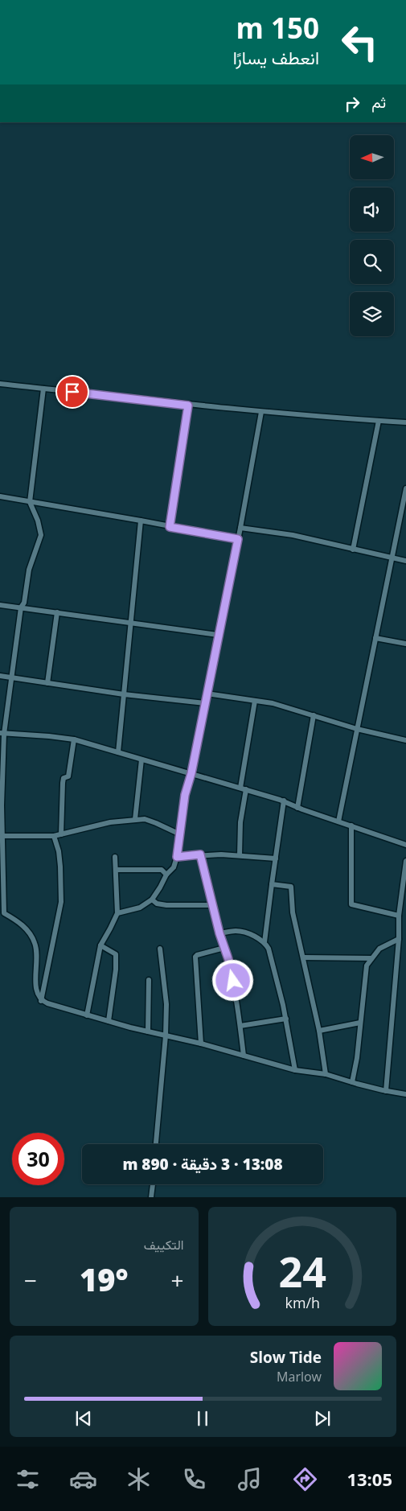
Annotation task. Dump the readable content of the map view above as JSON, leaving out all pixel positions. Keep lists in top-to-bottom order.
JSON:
{
  "north": "left",
  "page": {
    "turn": ["150 m", "انعطف يسارًا"],
    "then": "ثم",
    "limit": "30",
    "trip": "13:08 · 3 دقيقة · 890 m",
    "tile": "التكييف",
    "heat": ["−", "19°", "+"],
    "song": ["Slow Tide", "Marlow"],
    "tabs": "13:05",
    "gauge": ["24", "km/h"]
  }
}
